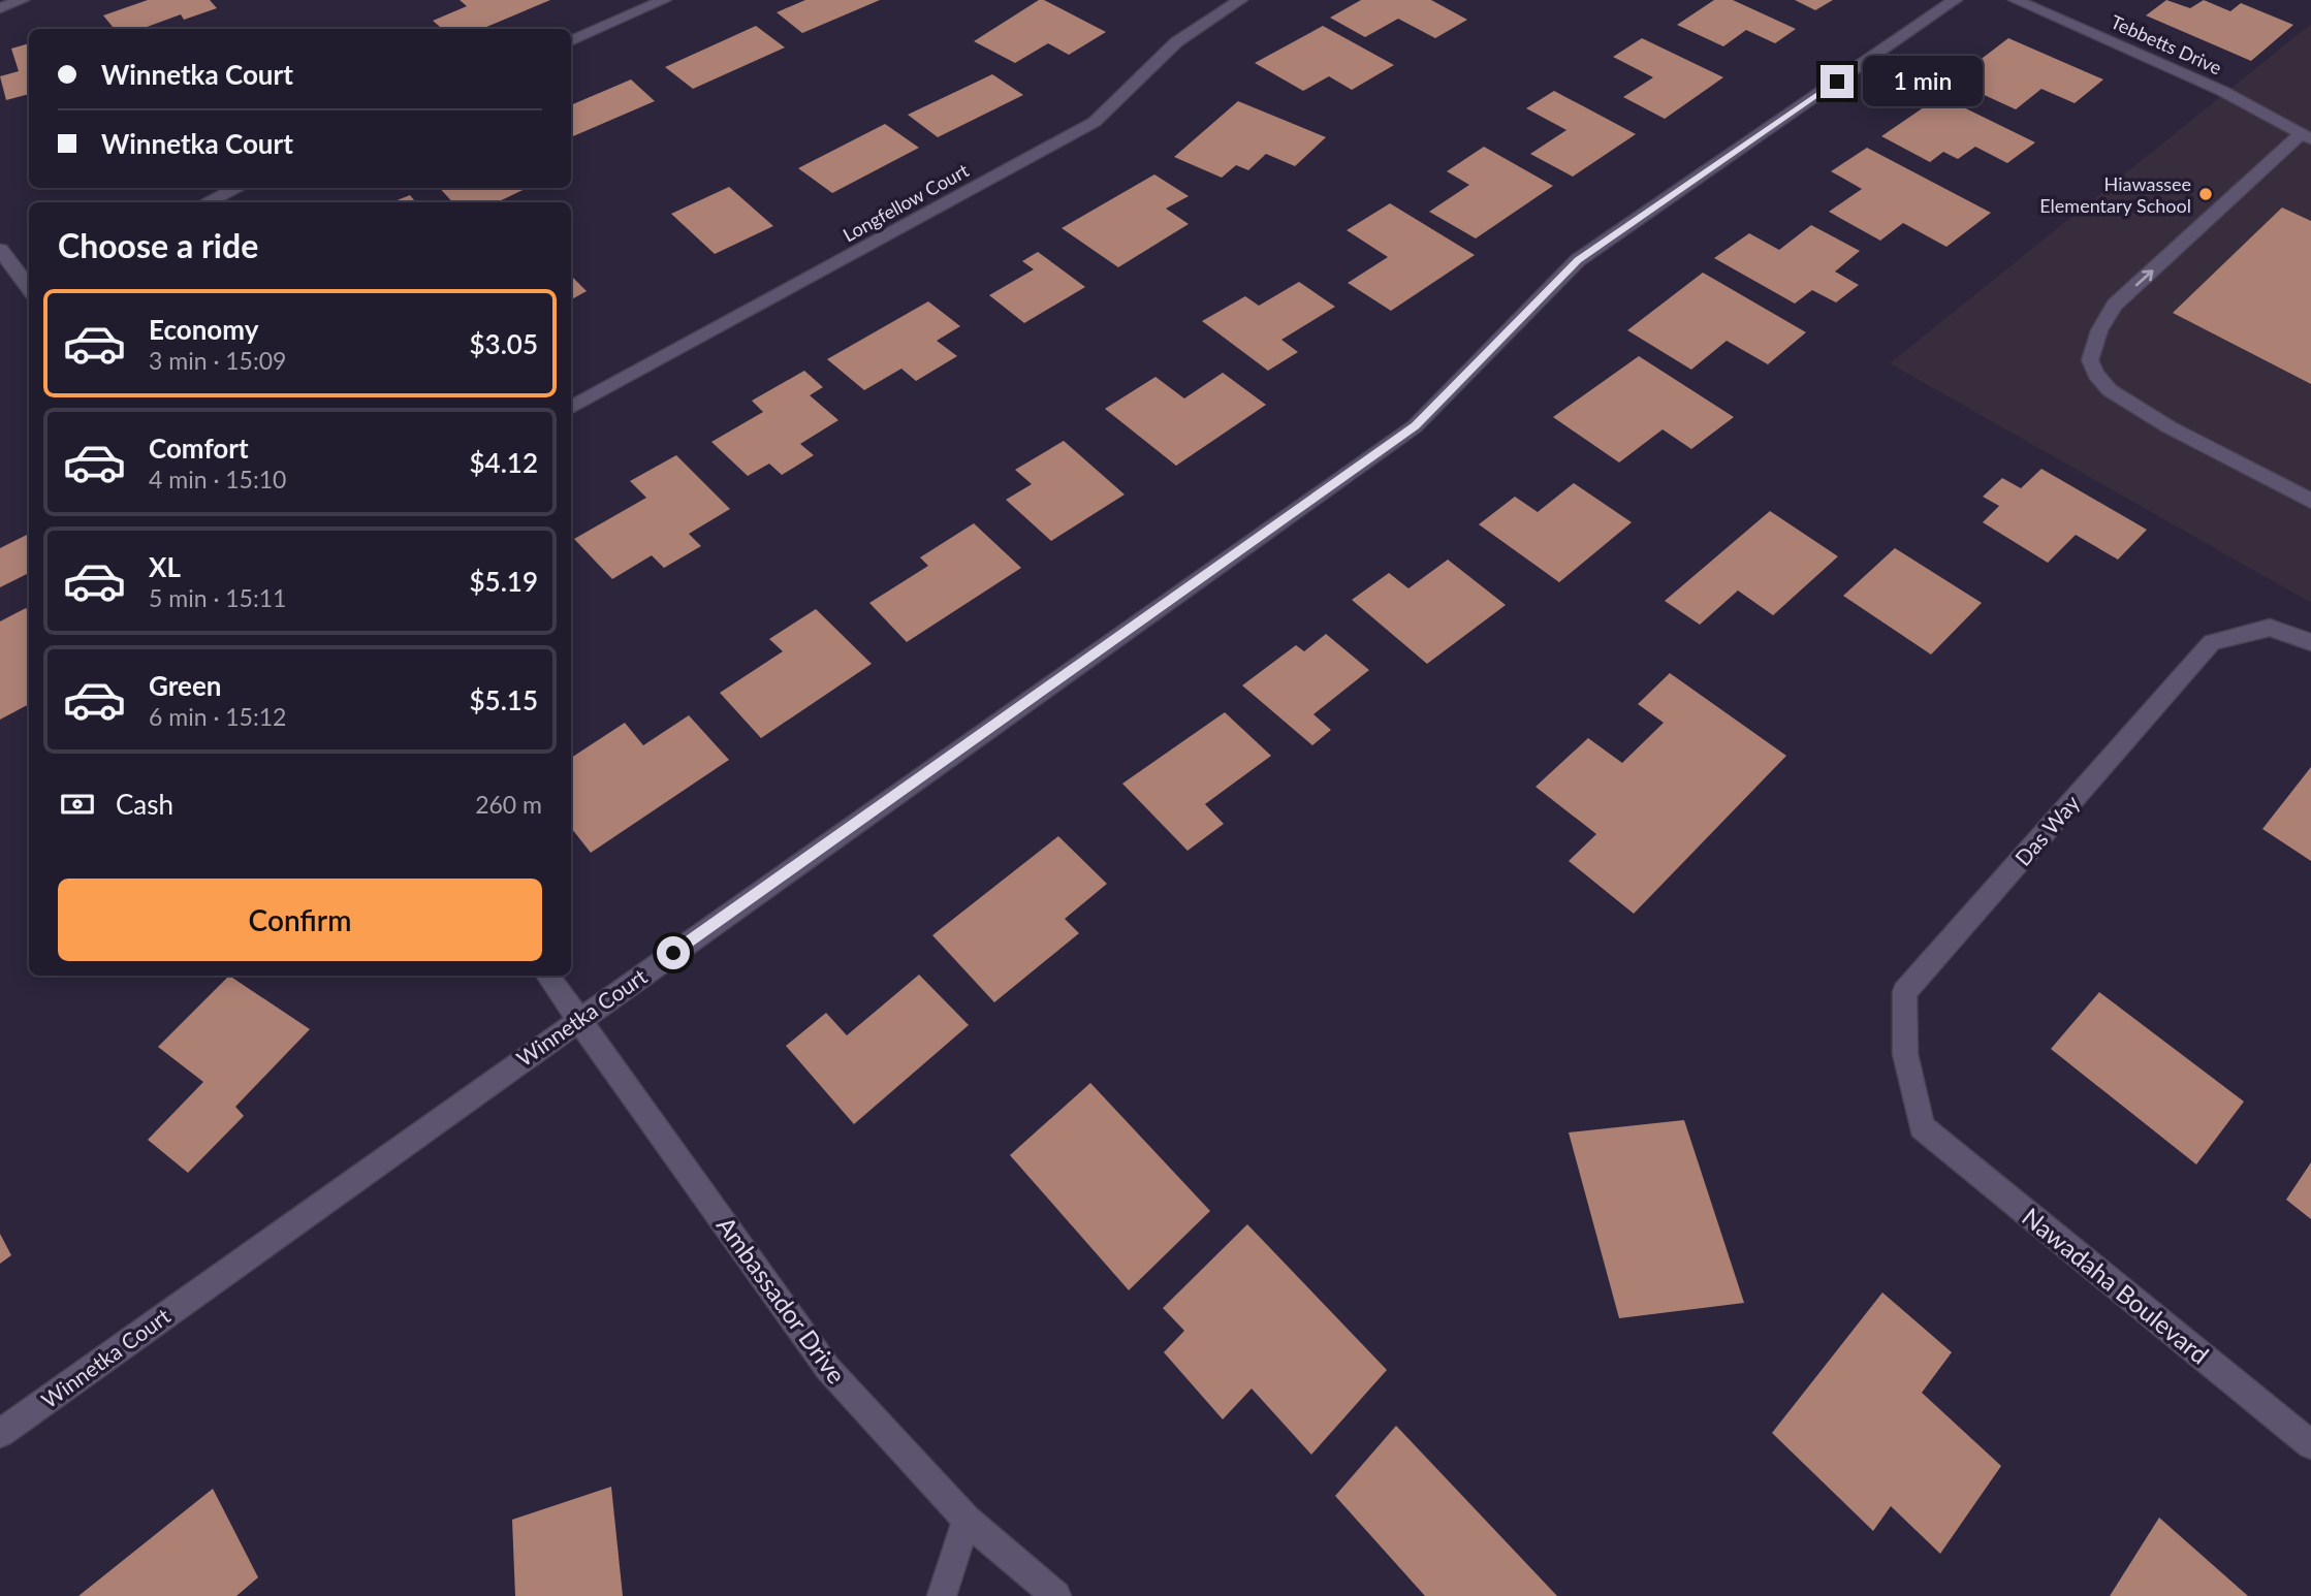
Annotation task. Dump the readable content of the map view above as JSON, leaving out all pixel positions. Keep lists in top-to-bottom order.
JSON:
{
  "streets": {
    "street": [
      "Tebbetts Drive",
      "Longfellow Court",
      "Das Way",
      "Winnetka Court",
      "Nawadaha Boulevard",
      "Ambassador Drive"
    ]
  },
  "crossings": [
    ["Das Way", "Nawadaha Boulevard"],
    ["Winnetka Court", "Ambassador Drive"]
  ],
  "places": ["Hiawassee Elementary School"],
  "page": {
    "banner": ["Winnetka Court", "Winnetka Court"],
    "bubble": "1 min",
    "heading": "Choose a ride",
    "list": [
      {
        "name": "Economy",
        "note": "3 min · 15:09",
        "value": "$3.05"
      },
      {
        "name": "Comfort",
        "note": "4 min · 15:10",
        "value": "$4.12"
      },
      {
        "name": "XL",
        "note": "5 min · 15:11",
        "value": "$5.19"
      },
      {
        "name": "Green",
        "note": "6 min · 15:12",
        "value": "$5.15"
      }
    ],
    "pay": ["Cash", "260 m"],
    "buttons": "Confirm"
  }
}
